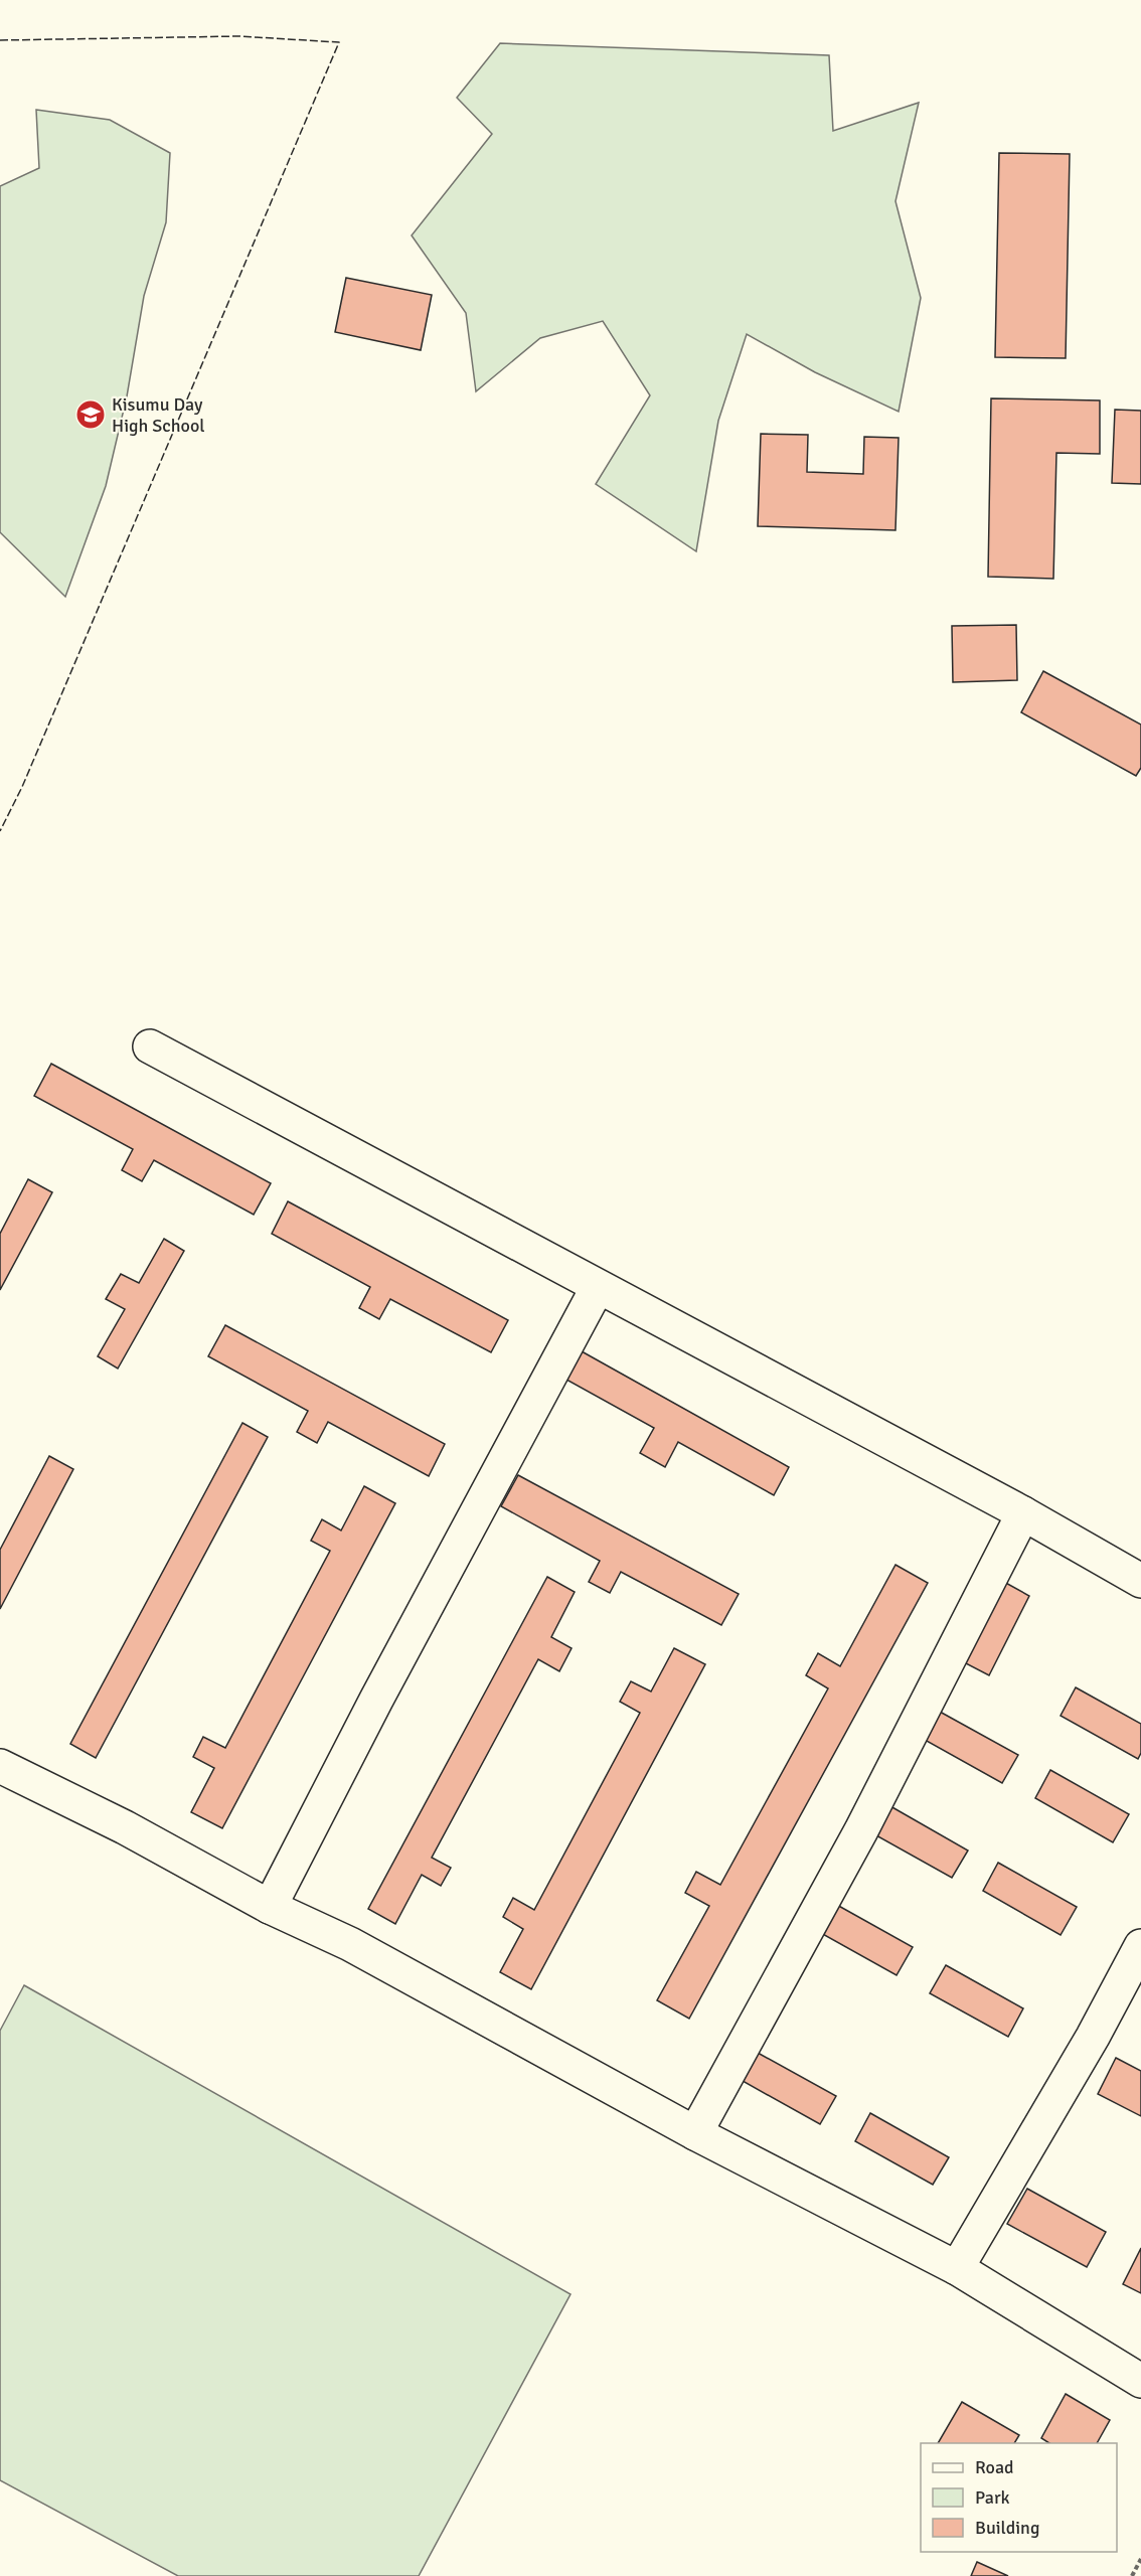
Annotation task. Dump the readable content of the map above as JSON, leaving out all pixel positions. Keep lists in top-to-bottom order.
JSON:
{
  "places": {
    "school or university": ["Kisumu Day High School"]
  },
  "legend": ["Road", "Park", "Building"]
}
